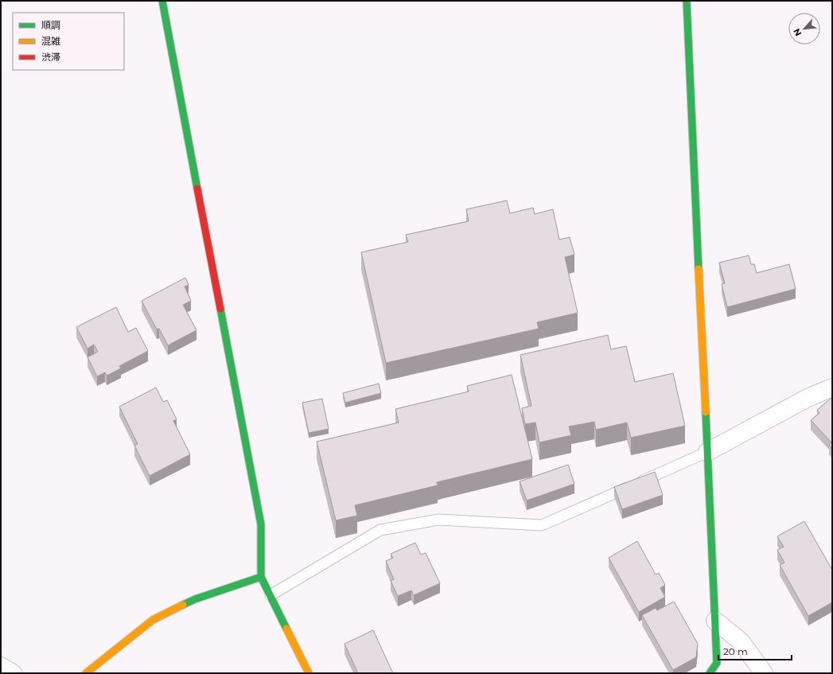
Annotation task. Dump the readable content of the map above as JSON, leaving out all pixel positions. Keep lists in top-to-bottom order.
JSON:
{
  "legend": ["順調", "混雑", "渋滞"],
  "scale_bar": "20 m",
  "north": "bottom left"
}
